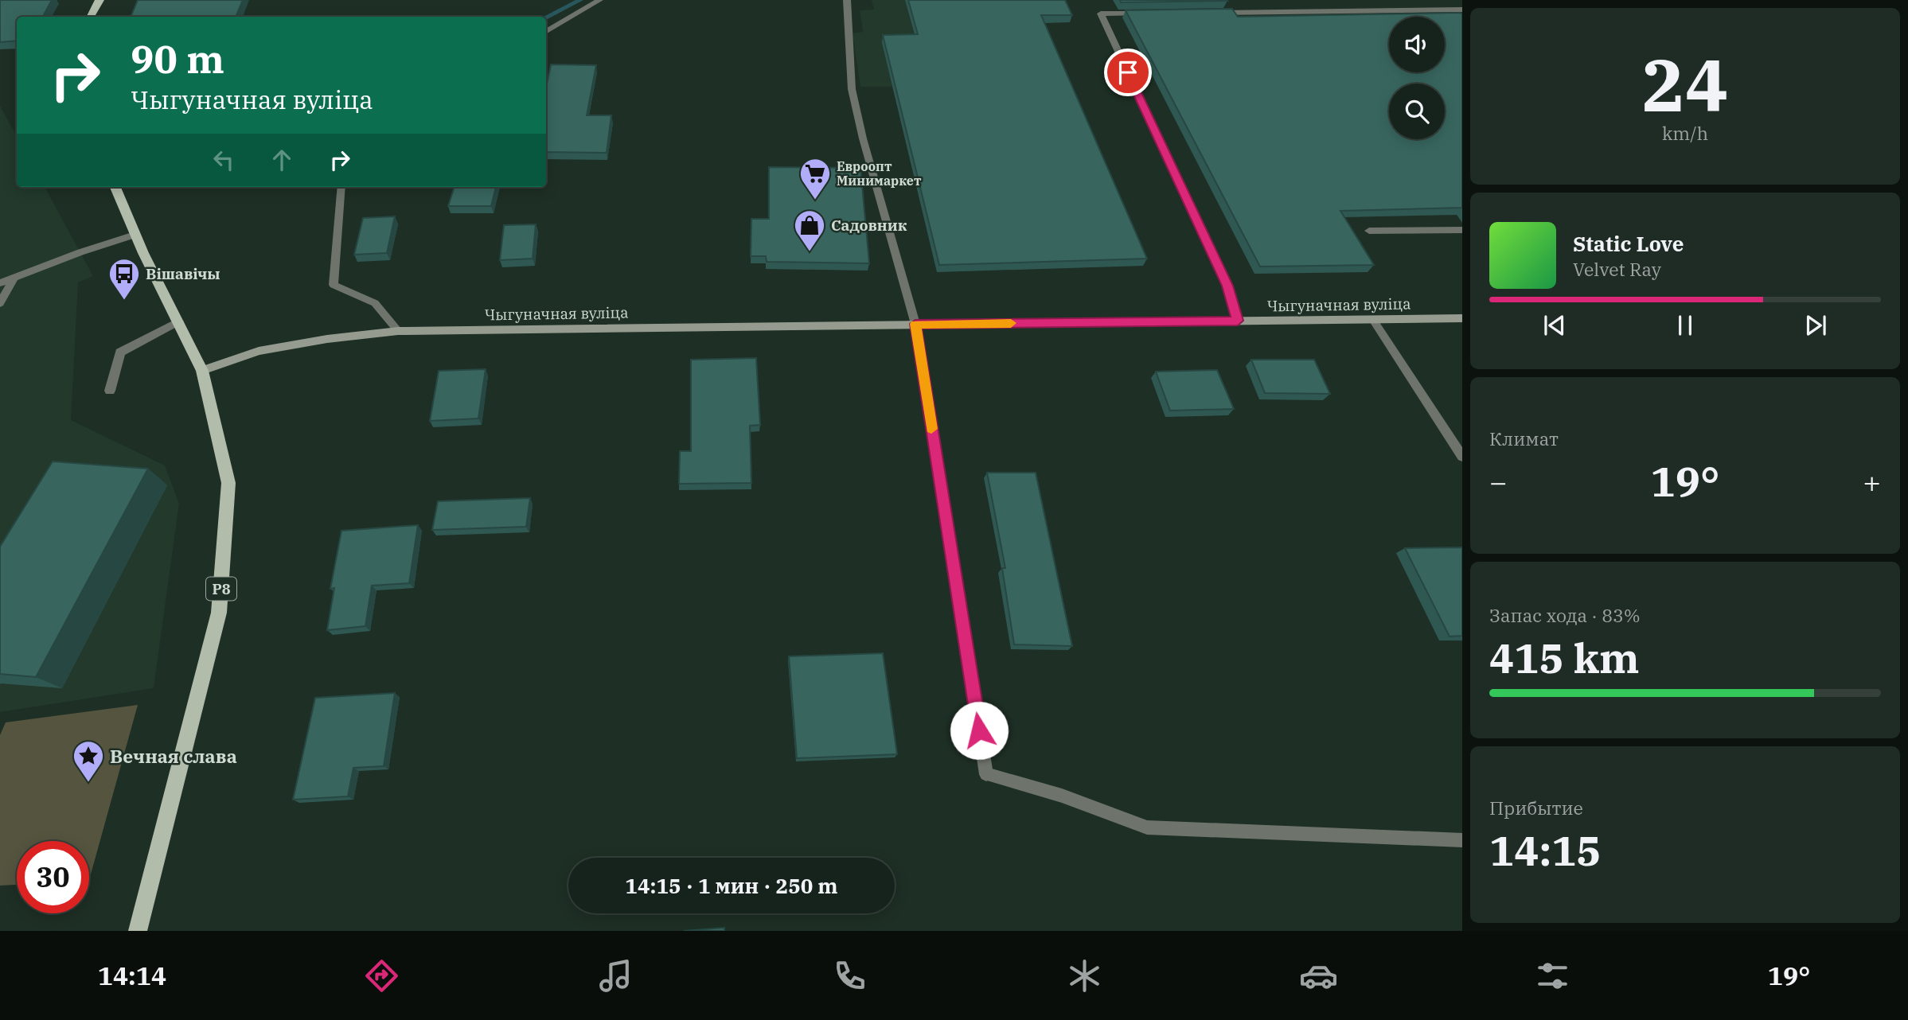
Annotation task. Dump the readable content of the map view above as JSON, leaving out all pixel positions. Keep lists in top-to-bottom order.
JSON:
{
  "streets": {
    "main road": ["Р8"],
    "street": ["Чыгуначная вуліца"]
  },
  "crossings": [
    ["Чыгуначная вуліца", "Р8"]
  ],
  "places": {
    "supermarket": ["Евроопт Минимаркет"],
    "shop": ["Садовник"],
    "bus stop": ["Вішавічы"],
    "place": ["Вечная слава"]
  },
  "page": {
    "tile": [
      ["24", "km/h"],
      "Климат",
      ["Запас хода · 83%", "415 km"],
      ["Прибытие", "14:15"]
    ],
    "turn": ["90 m", "Чыгуначная вуліца"],
    "song": ["Static Love", "Velvet Ray"],
    "heat": ["−", "19°", "+"],
    "limit": "30",
    "trip": "14:15 · 1 мин · 250 m",
    "tabs": ["14:14", "19°"]
  }
}
